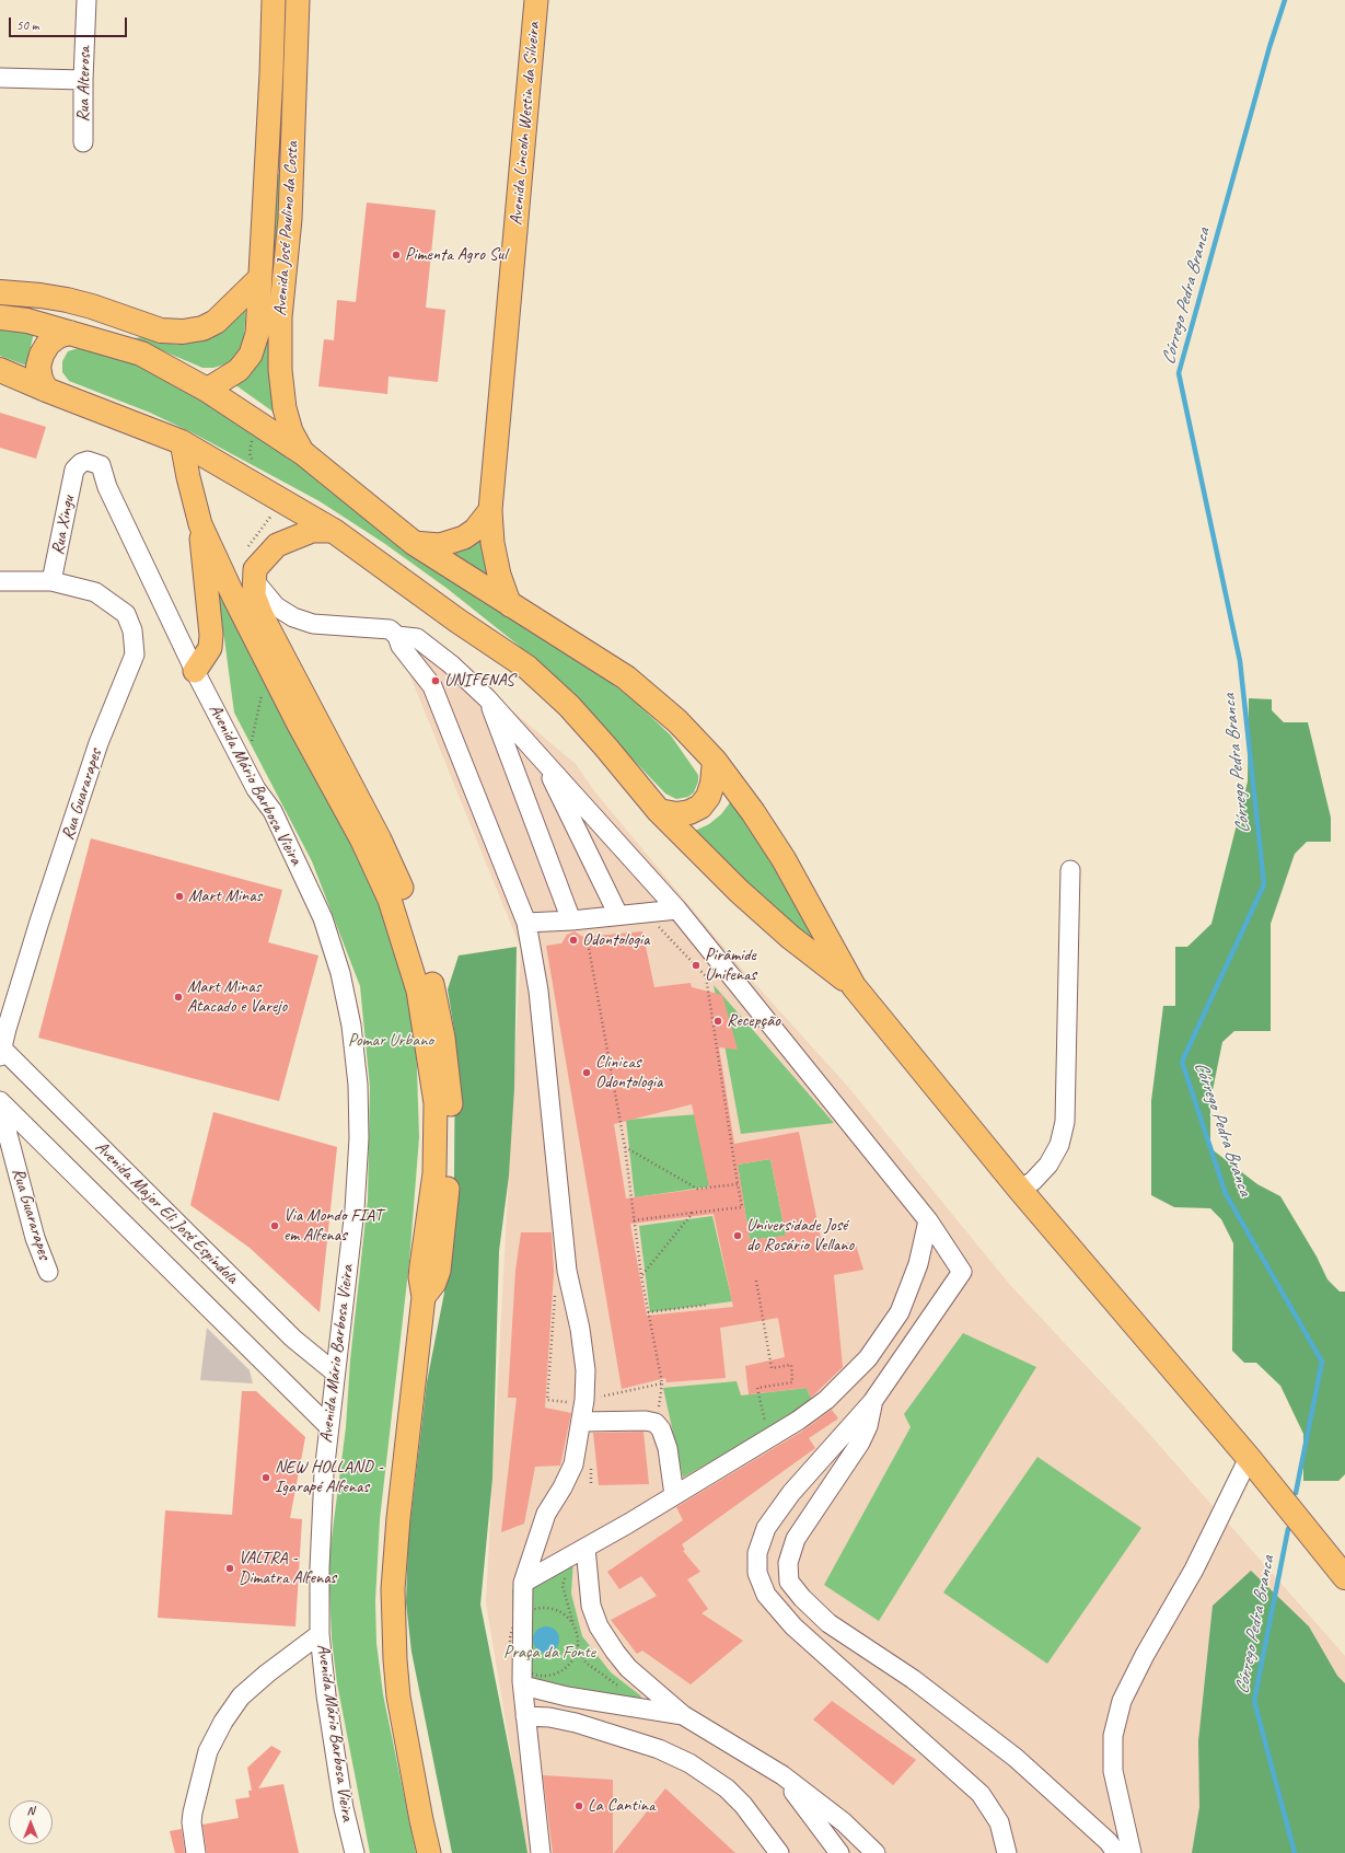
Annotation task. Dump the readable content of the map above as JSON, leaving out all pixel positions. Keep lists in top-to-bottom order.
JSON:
{
  "streets": {
    "main road": ["Avenida Lincoln Westin da Silveira", "Avenida José Paulino da Costa"],
    "street": [
      "Rua Alterosa",
      "Rua Xingu",
      "Avenida Mário Barbosa Vieira",
      "Rua Guararapes",
      "Avenida Major Eli José Espíndola"
    ]
  },
  "crossings": [
    ["Rua Xingu", "Avenida Mário Barbosa Vieira"],
    ["Rua Xingu", "Rua Guararapes"],
    ["Avenida Mário Barbosa Vieira", "Avenida Major Eli José Espíndola"],
    ["Rua Guararapes", "Avenida Major Eli José Espíndola"]
  ],
  "water": ["Córrego Pedra Branca"],
  "parks": ["Pomar Urbano", "Praça da Fonte"],
  "places": [
    "Pimenta Agro Sul",
    "UNIFENAS",
    "Mart Minas",
    "Odontologia",
    "Pirâmide Unifenas",
    "Mart Minas Atacado e Varejo",
    "Recepção",
    "Clinicas Odontologia",
    "Via Mondo FIAT em Alfenas",
    "Universidade José do Rosário Vellano",
    "NEW HOLLAND - Igarapé Alfenas",
    "VALTRA - Dimatra Alfenas",
    "La Cantina"
  ],
  "scale_bar": "50 m",
  "north": "top"
}
